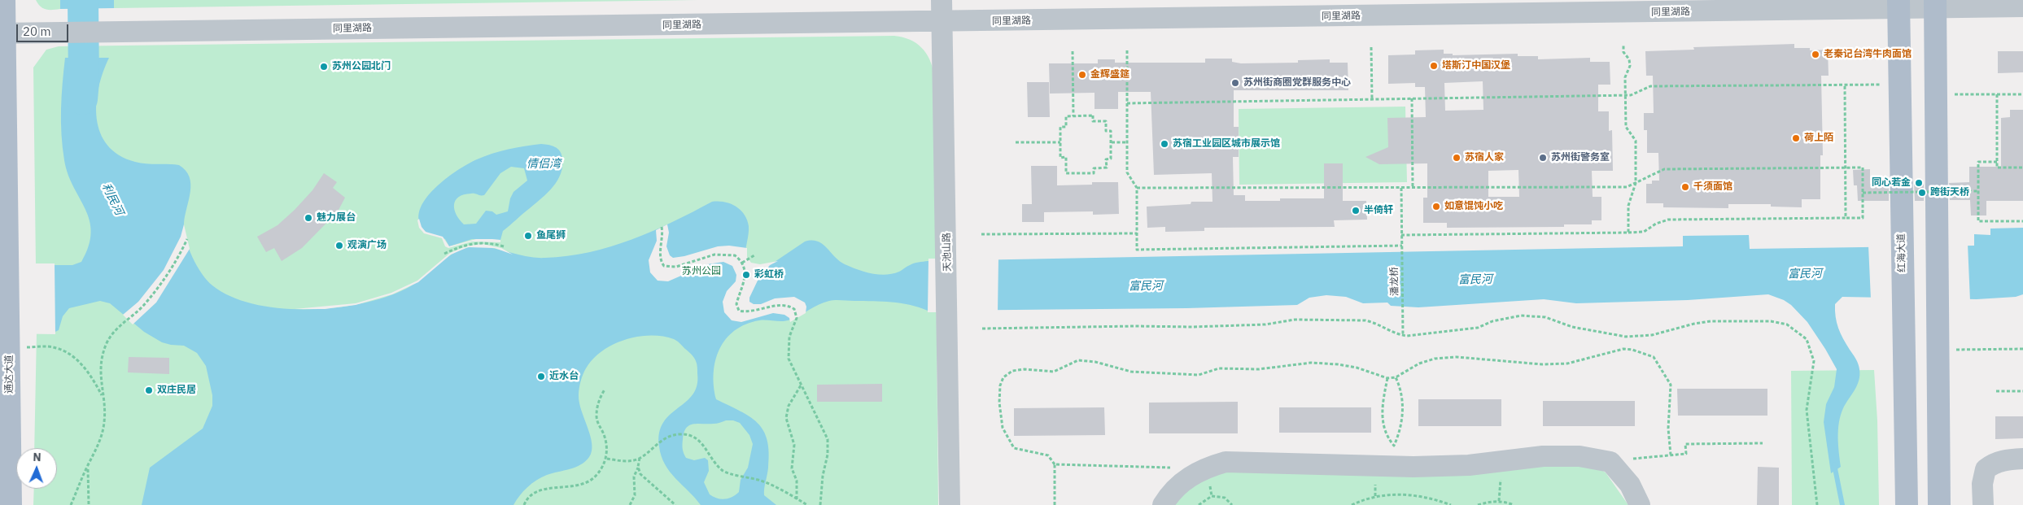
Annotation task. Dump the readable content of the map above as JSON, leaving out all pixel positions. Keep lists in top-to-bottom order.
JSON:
{
  "streets": {
    "main road": ["红海大道", "通达大道"],
    "street": ["同里湖路", "天池山路"],
    "path": ["潘龙桥"]
  },
  "crossings": [
    ["同里湖路", "天池山路"],
    ["同里湖路", "红海大道"],
    ["同里湖路", "通达大道"]
  ],
  "water": ["情侣湾", "利民河", "富民河"],
  "parks": ["苏州公园"],
  "places": [
    "老秦记台湾牛肉面馆",
    "塔斯汀中国汉堡",
    "苏州公园北门",
    "金辉盛筵",
    "苏州街商圈党群服务中心",
    "荷上陌",
    "苏宿工业园区城市展示馆",
    "苏宿人家",
    "苏州街警务室",
    "同心若金",
    "千须面馆",
    "跨街天桥",
    "如意馄饨小吃",
    "半倚轩",
    "魅力展台",
    "鱼尾狮",
    "观演广场",
    "彩虹桥",
    "近水台",
    "双庄民居"
  ],
  "scale_bar": "20 m",
  "north": "top"
}
